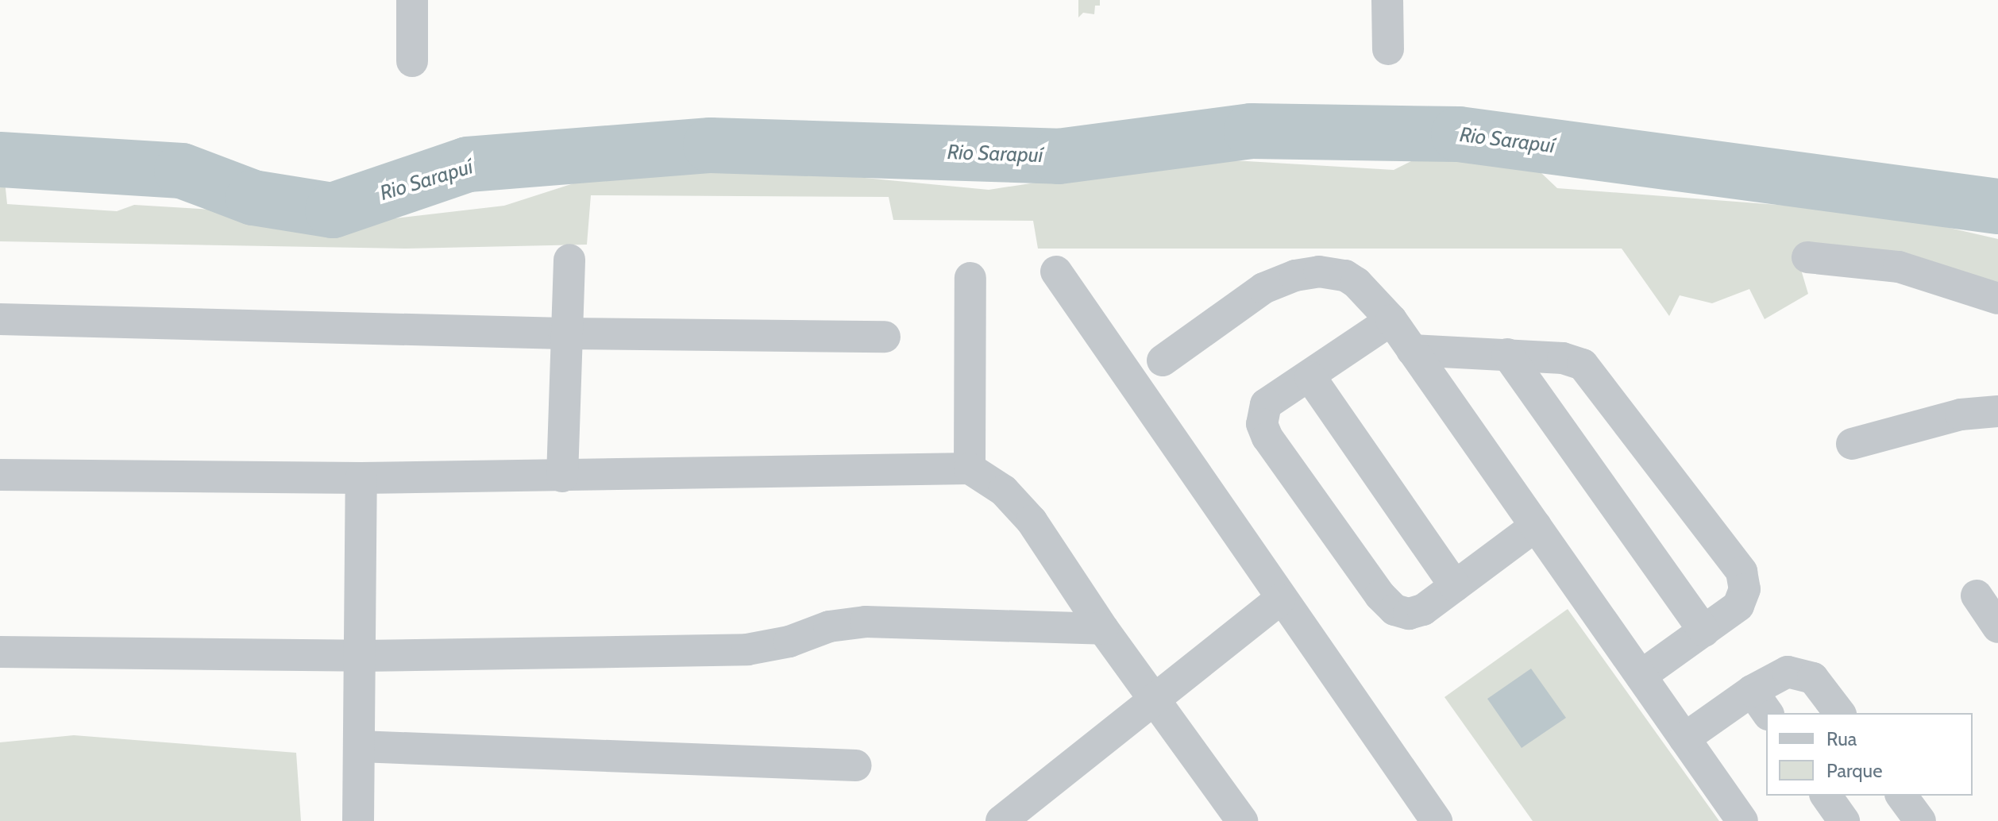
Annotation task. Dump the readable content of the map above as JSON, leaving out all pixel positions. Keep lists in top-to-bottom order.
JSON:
{
  "water": ["Rio Sarapuí"],
  "legend": ["Rua", "Parque"]
}
